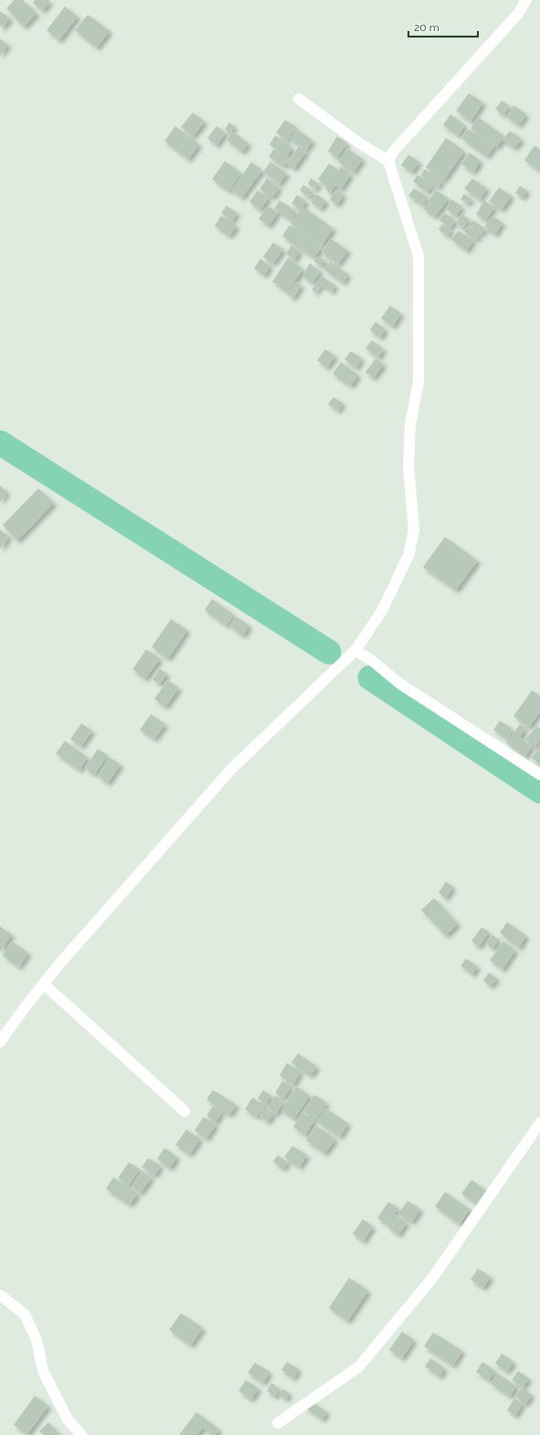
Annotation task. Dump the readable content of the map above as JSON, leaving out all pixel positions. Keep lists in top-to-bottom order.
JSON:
{
  "scale_bar": "20 m"
}
